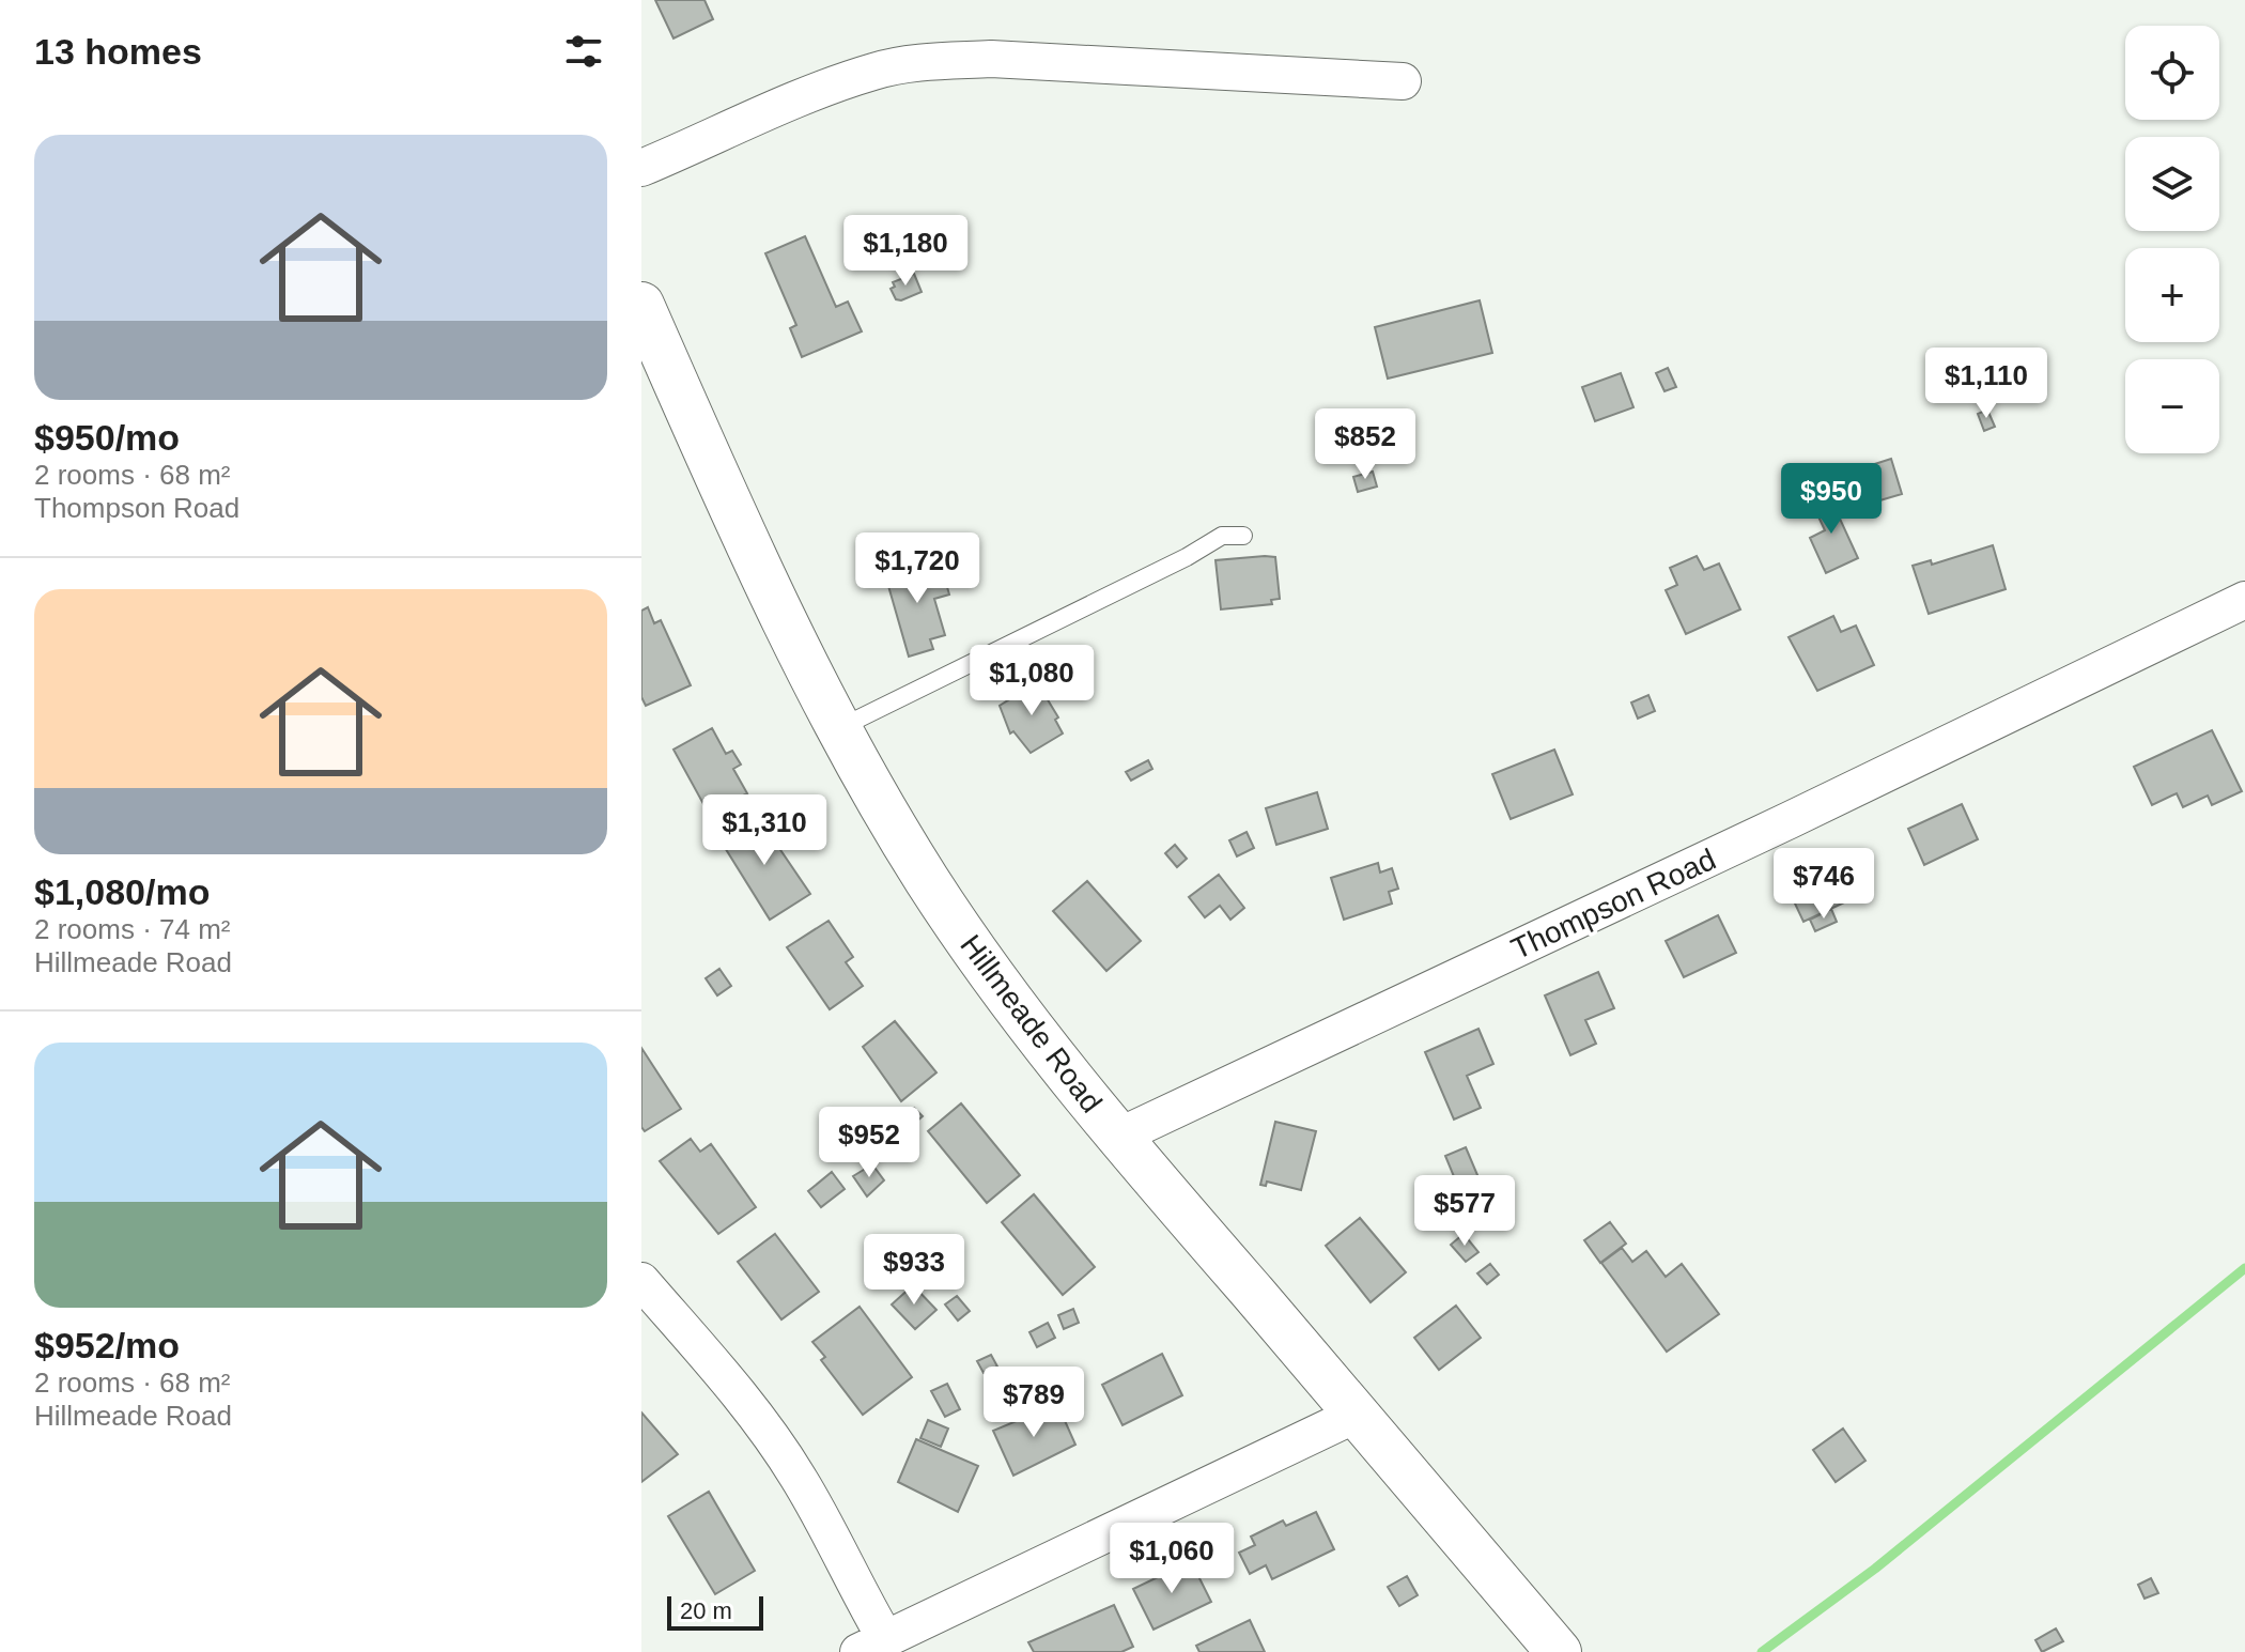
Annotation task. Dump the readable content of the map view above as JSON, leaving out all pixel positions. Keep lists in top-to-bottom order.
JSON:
{
  "streets": {
    "street": ["Thompson Road", "Hillmeade Road"]
  },
  "crossings": [
    ["Thompson Road", "Hillmeade Road"]
  ],
  "scale_bar": "20 m",
  "page": {
    "heading": "13 homes",
    "map_buttons": ["+", "−"],
    "list": [
      {
        "name": "$950/mo",
        "note": "2 rooms · 68 m² · Thompson Road"
      },
      {
        "name": "$1,080/mo",
        "note": "2 rooms · 74 m² · Hillmeade Road"
      },
      {
        "name": "$952/mo",
        "note": "2 rooms · 68 m² · Hillmeade Road"
      }
    ],
    "price": [
      "$1,180",
      "$1,110",
      "$852",
      "$950",
      "$1,720",
      "$1,080",
      "$1,310",
      "$746",
      "$952",
      "$577",
      "$933",
      "$789",
      "$1,060"
    ],
    "scale": "20 m"
  }
}
